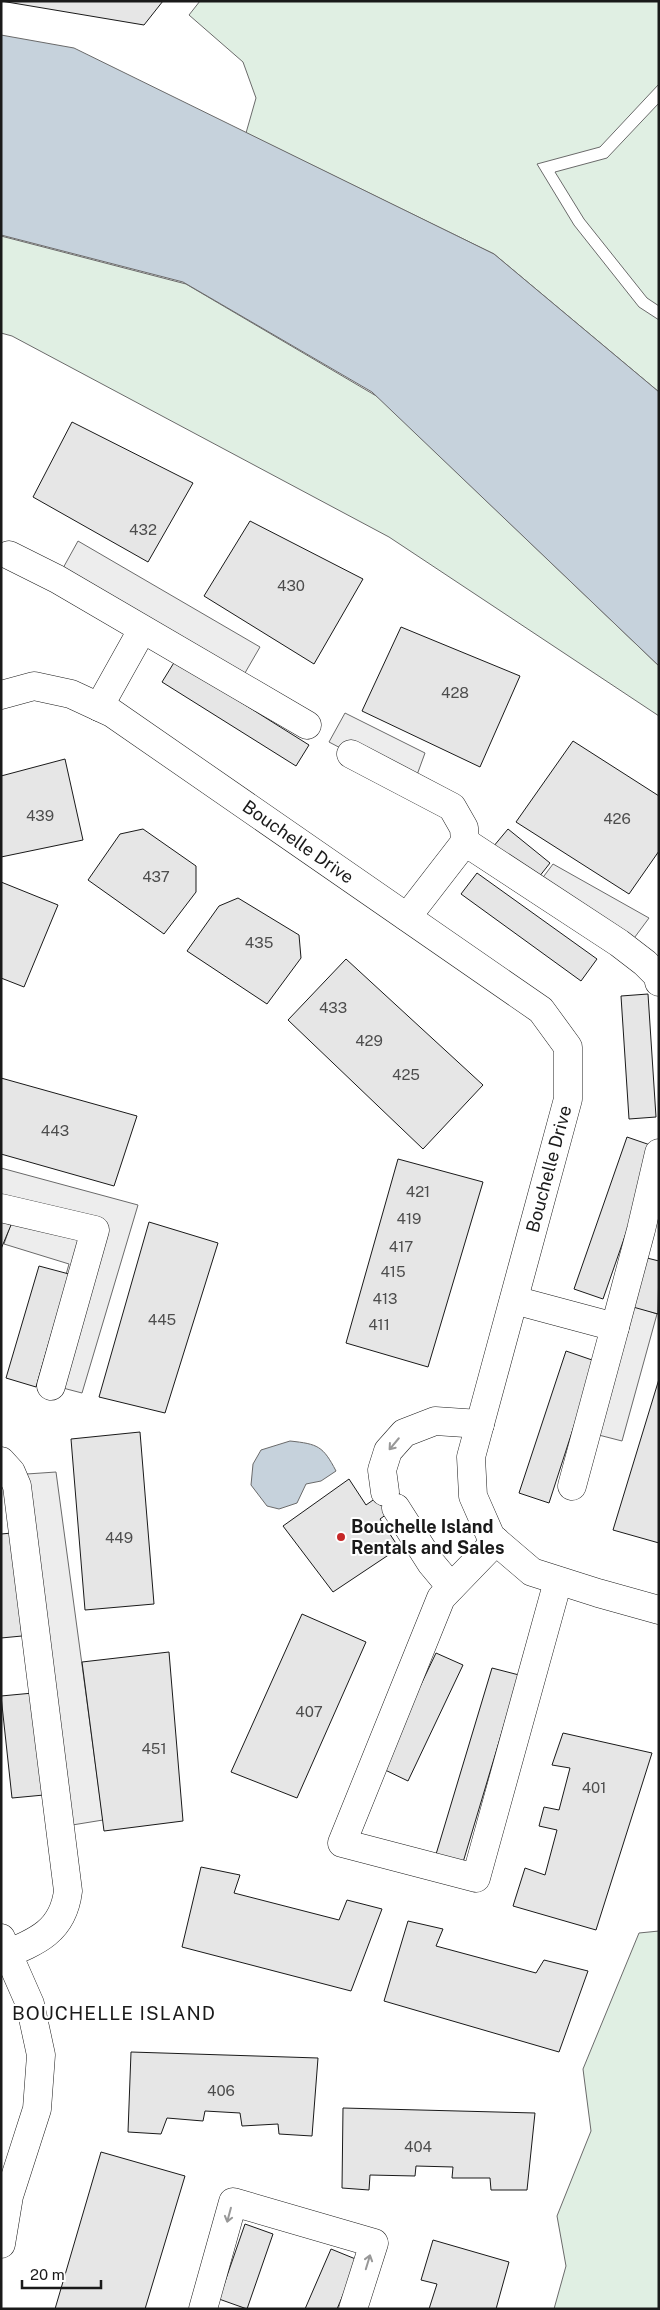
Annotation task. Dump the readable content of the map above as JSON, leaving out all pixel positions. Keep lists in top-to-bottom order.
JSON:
{
  "streets": {
    "street": ["Bouchelle Drive"]
  },
  "districts": ["BOUCHELLE ISLAND"],
  "places": ["Bouchelle Island Rentals and Sales"],
  "house_numbers": [
    "432",
    "430",
    "428",
    "439",
    "426",
    "437",
    "435",
    "433",
    "429",
    "425",
    "443",
    "421",
    "419",
    "417",
    "415",
    "413",
    "445",
    "411",
    "449",
    "407",
    "451",
    "401",
    "406",
    "404"
  ],
  "scale_bar": "20 m"
}
